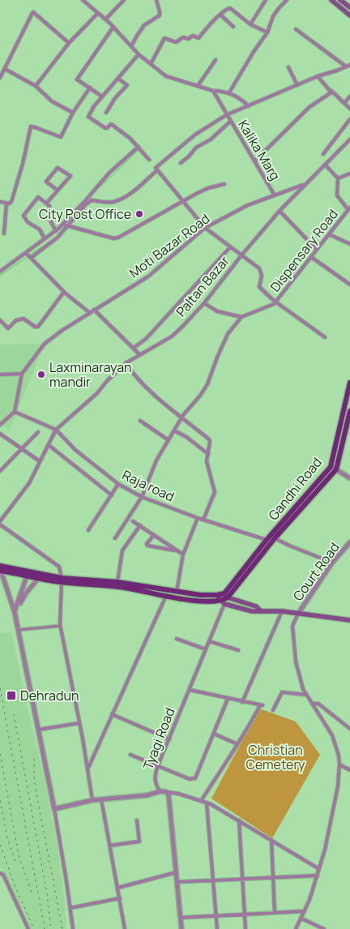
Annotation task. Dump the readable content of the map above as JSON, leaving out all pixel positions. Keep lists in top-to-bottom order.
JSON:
{
  "streets": {
    "main road": ["Gandhi Road"],
    "street": [
      "Kalika Marg",
      "Moti Bazar Road",
      "Dispensary Road",
      "Paltan Bazar",
      "Raja road",
      "Court Road",
      "Tyagi Road"
    ]
  },
  "crossings": [
    ["Kalika Marg", "Moti Bazar Road"],
    ["Moti Bazar Road", "Paltan Bazar"],
    ["Paltan Bazar", "Raja road"],
    ["Raja road", "Gandhi Road"]
  ],
  "parks": ["Christian Cemetery"],
  "places": {
    "other": ["City Post Office", "Laxminarayan mandir"],
    "transit": ["Dehradun"]
  }
}
